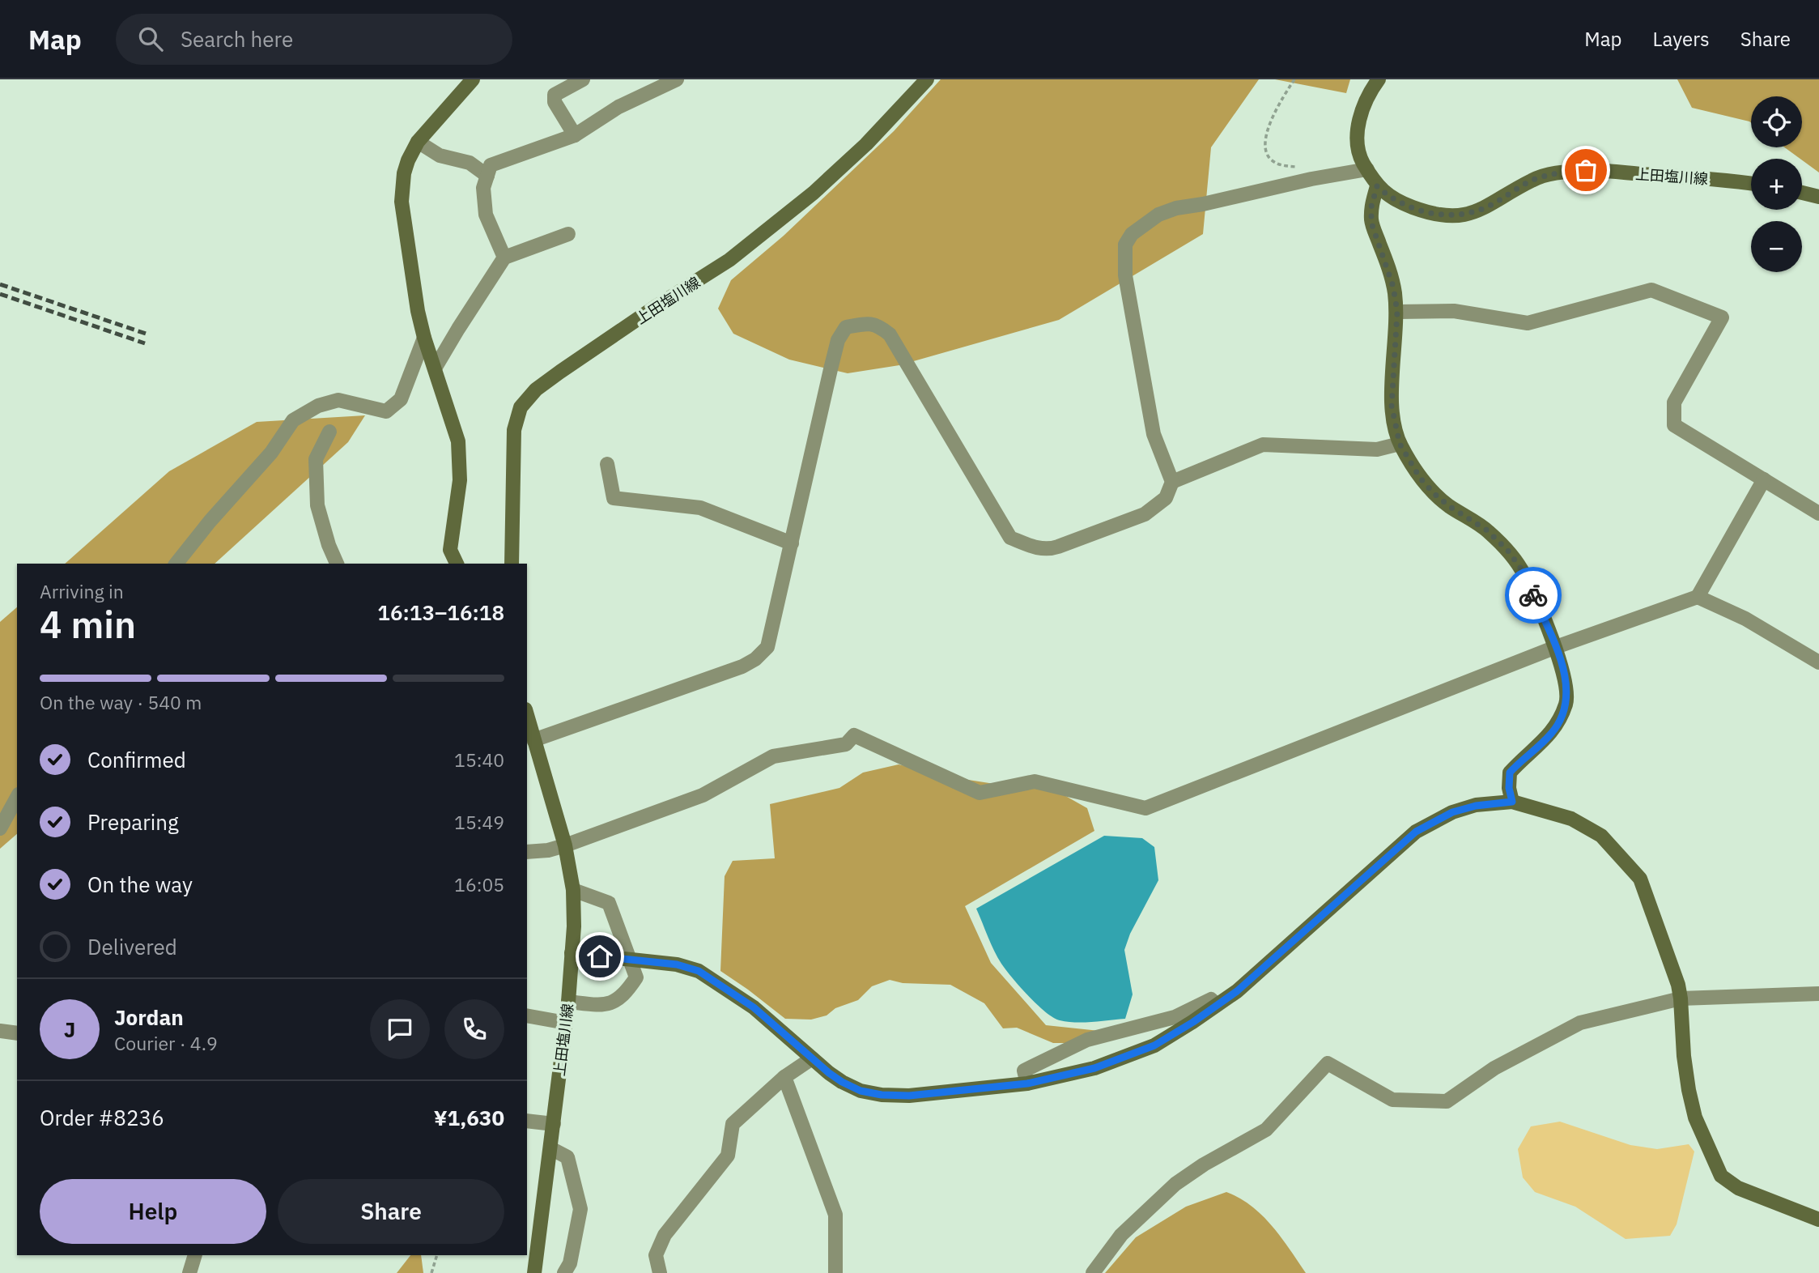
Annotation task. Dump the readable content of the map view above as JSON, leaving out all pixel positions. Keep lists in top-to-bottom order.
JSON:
{
  "streets": {
    "street": ["上田塩川線"]
  },
  "page": {
    "header": "Map",
    "search": "Search here",
    "nav": ["Map", "Layers", "Share"],
    "map_buttons": ["+", "−"],
    "heading": ["4 min", "Arriving in", "16:13–16:18"],
    "panel": [
      "Jordan",
      "Courier · 4.9",
      "Order #8236",
      "¥1,630"
    ],
    "bar": "On the way · 540 m",
    "list": [
      ["Confirmed", "15:40"],
      ["Preparing", "15:49"],
      ["On the way", "16:05"],
      "Delivered"
    ],
    "round": "J",
    "buttons": ["Help", "Share"]
  }
}
